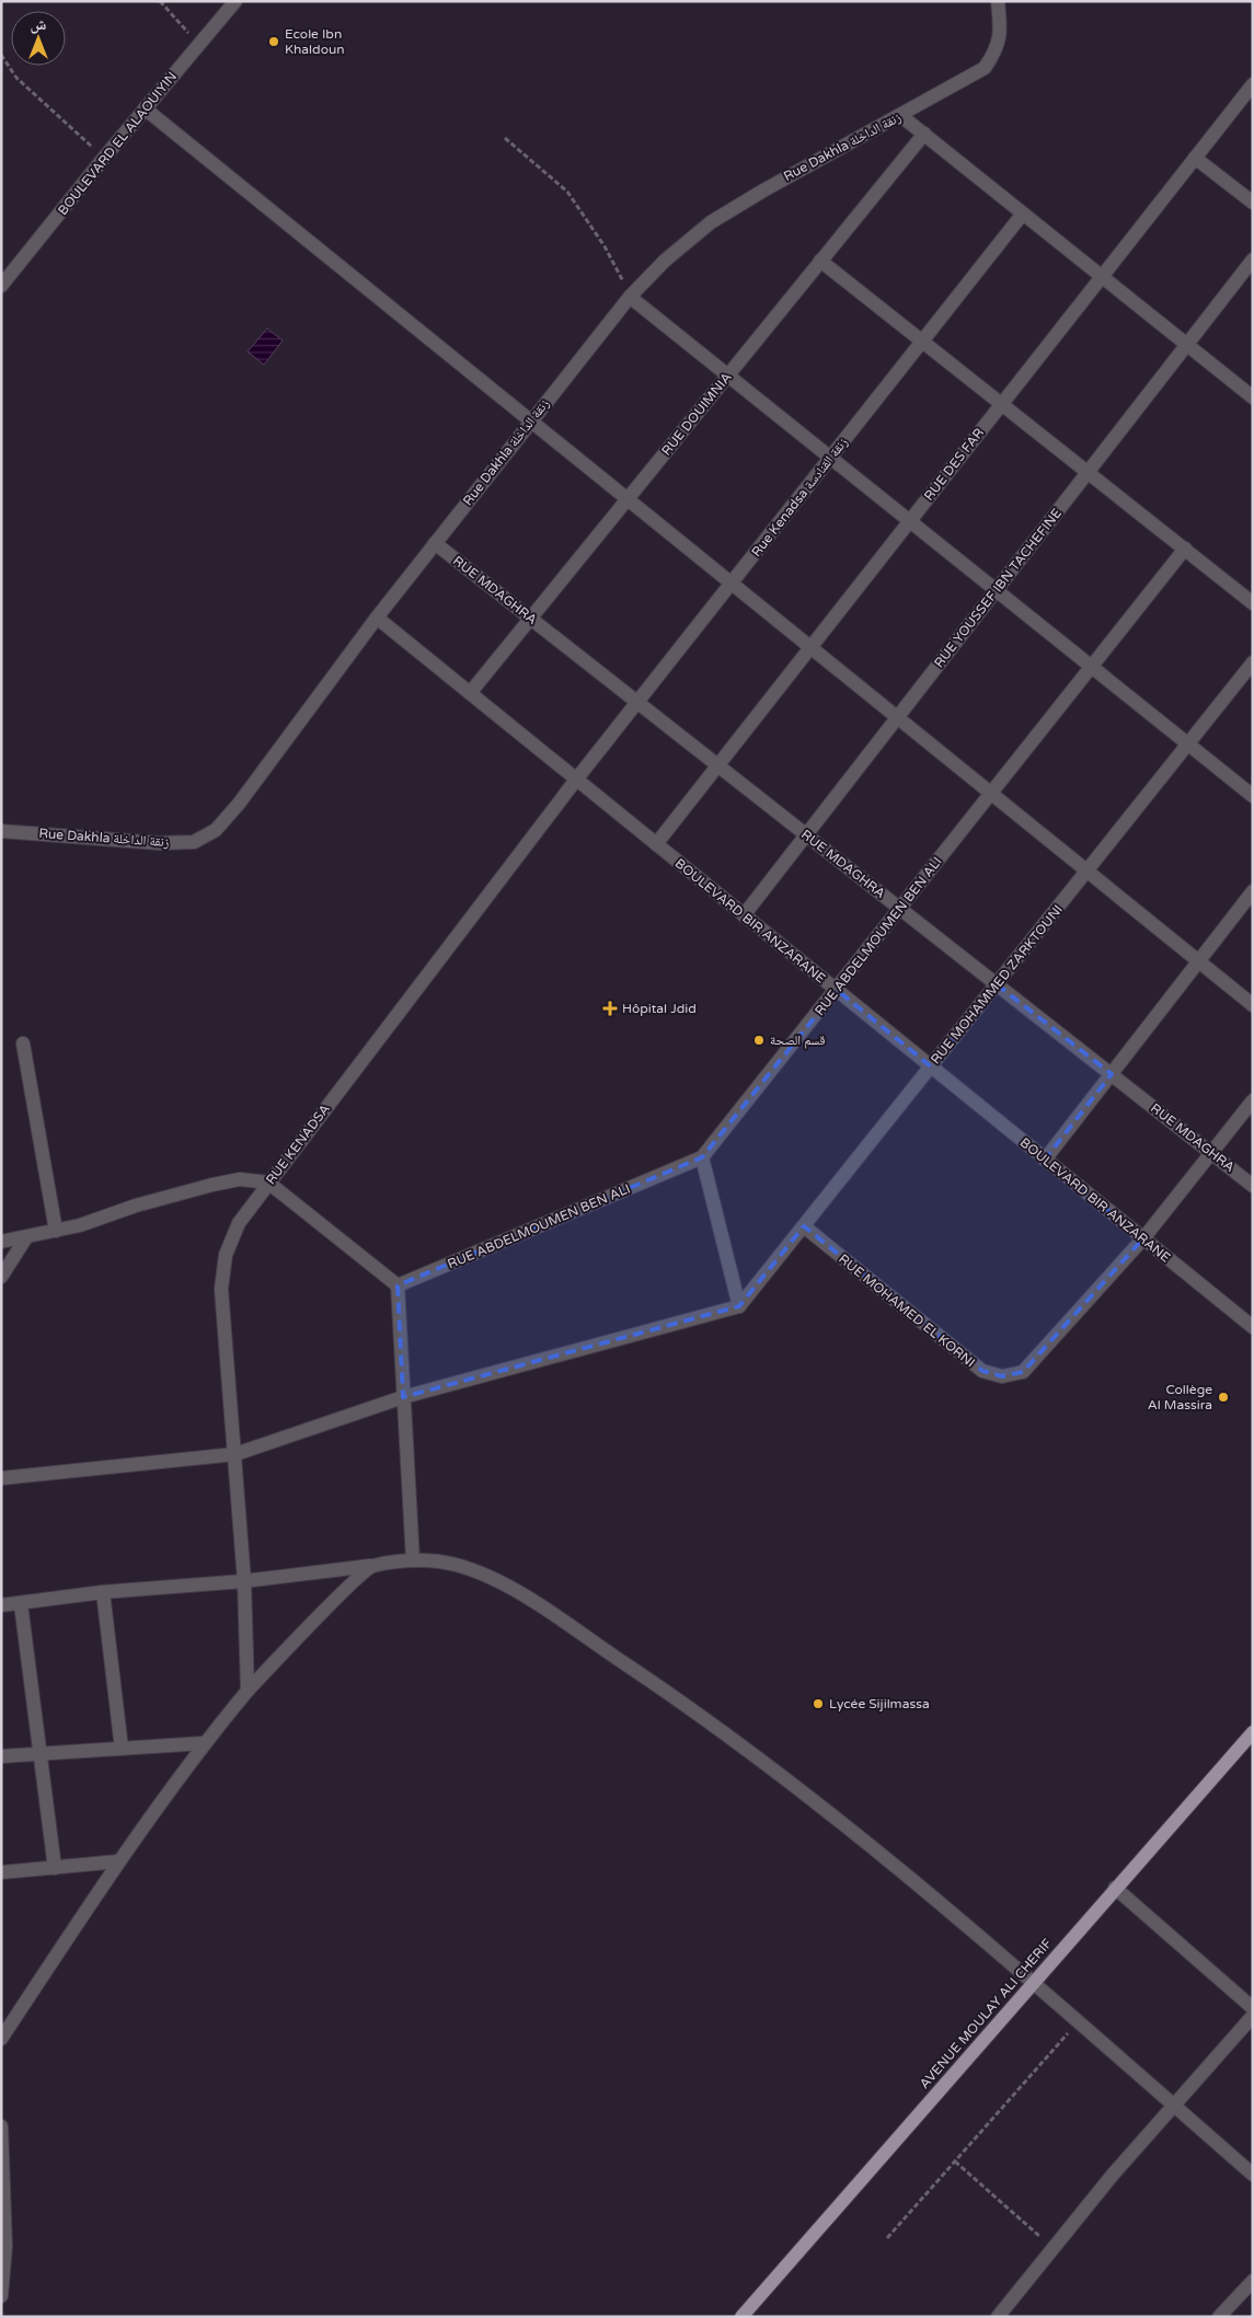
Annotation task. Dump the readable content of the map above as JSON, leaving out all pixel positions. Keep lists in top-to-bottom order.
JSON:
{
  "streets": {
    "main road": ["AVENUE MOULAY ALI CHERIF"],
    "street": [
      "BOULEVARD EL ALAOUIYIN",
      "Rue Dakhla زنقة الداخلة",
      "RUE DOUIMNIA",
      "RUE DES FAR",
      "Rue Kenadsa زنقة القنادسة",
      "RUE YOUSSEF IBN TACHEFINE",
      "RUE MDAGHRA",
      "BOULEVARD BIR ANZARANE",
      "RUE ABDELMOUMEN BEN ALI",
      "RUE MOHAMMED ZARKTOUNI",
      "RUE KENADSA",
      "RUE MOHAMED EL KORNI"
    ]
  },
  "crossings": [
    ["Rue Dakhla زنقة الداخلة", "RUE MDAGHRA"],
    ["Rue Dakhla زنقة الداخلة", "BOULEVARD BIR ANZARANE"],
    ["RUE DOUIMNIA", "RUE MDAGHRA"],
    ["RUE DOUIMNIA", "BOULEVARD BIR ANZARANE"],
    ["RUE DES FAR", "RUE MDAGHRA"],
    ["RUE DES FAR", "BOULEVARD BIR ANZARANE"],
    ["Rue Kenadsa زنقة القنادسة", "RUE MDAGHRA"],
    ["Rue Kenadsa زنقة القنادسة", "BOULEVARD BIR ANZARANE"],
    ["Rue Kenadsa زنقة القنادسة", "RUE KENADSA"],
    ["RUE YOUSSEF IBN TACHEFINE", "RUE MDAGHRA"],
    ["RUE YOUSSEF IBN TACHEFINE", "BOULEVARD BIR ANZARANE"],
    ["RUE MDAGHRA", "RUE ABDELMOUMEN BEN ALI"],
    ["RUE MDAGHRA", "RUE MOHAMMED ZARKTOUNI"],
    ["RUE MDAGHRA", "RUE MOHAMED EL KORNI"],
    ["BOULEVARD BIR ANZARANE", "RUE ABDELMOUMEN BEN ALI"],
    ["BOULEVARD BIR ANZARANE", "RUE MOHAMMED ZARKTOUNI"],
    ["BOULEVARD BIR ANZARANE", "RUE KENADSA"],
    ["BOULEVARD BIR ANZARANE", "RUE MOHAMED EL KORNI"],
    ["RUE MOHAMMED ZARKTOUNI", "RUE MOHAMED EL KORNI"]
  ],
  "places": {
    "other": [
      "Ecole Ibn Khaldoun",
      "قسم الصحة",
      "Collège Al Massira",
      "Lycée Sijilmassa"
    ],
    "health": ["Hôpital Jdid"]
  },
  "north": "top"
}
